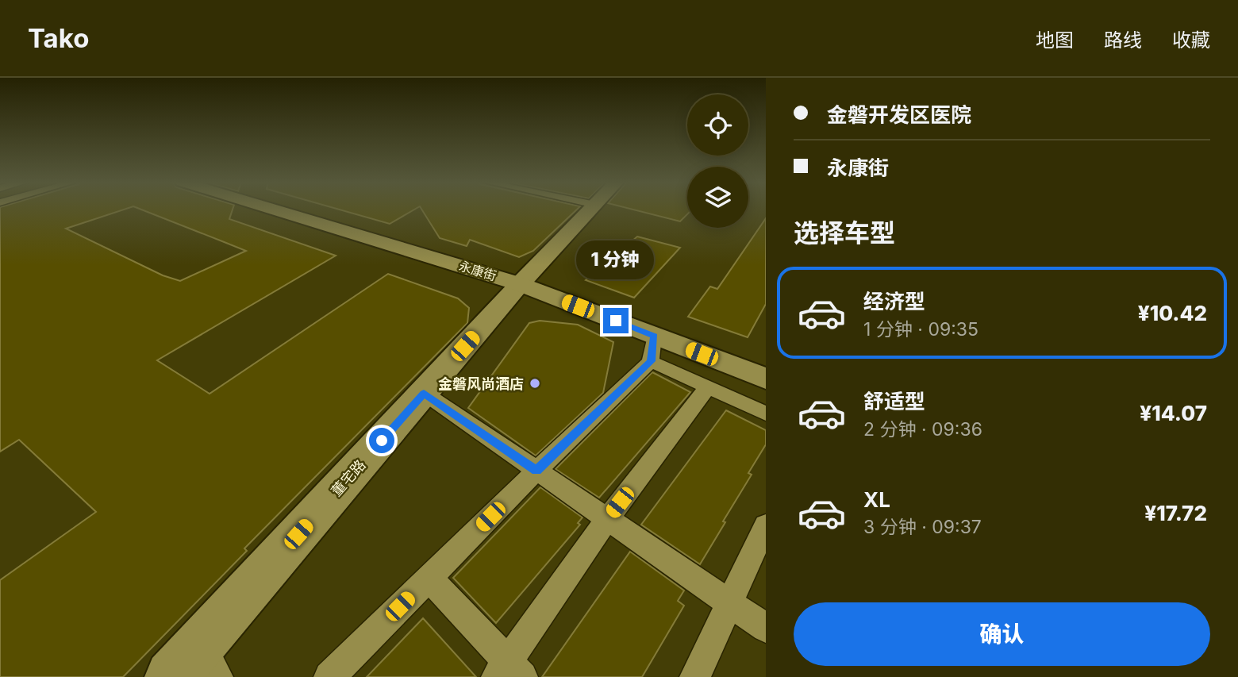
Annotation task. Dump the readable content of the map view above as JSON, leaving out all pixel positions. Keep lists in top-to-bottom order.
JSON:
{
  "streets": {
    "street": ["永康街", "董宅路"]
  },
  "crossings": [
    ["永康街", "董宅路"]
  ],
  "places": ["金磐风尚酒店"],
  "page": {
    "header": "Tako",
    "nav": ["地图", "路线", "收藏"],
    "banner": ["金磐开发区医院", "永康街"],
    "heading": "选择车型",
    "bubble": "1 分钟",
    "list": [
      {
        "name": "经济型",
        "note": "1 分钟 · 09:35",
        "value": "¥10.42"
      },
      {
        "name": "舒适型",
        "note": "2 分钟 · 09:36",
        "value": "¥14.07"
      },
      {
        "name": "XL",
        "note": "3 分钟 · 09:37",
        "value": "¥17.72"
      }
    ],
    "buttons": "确认"
  }
}
